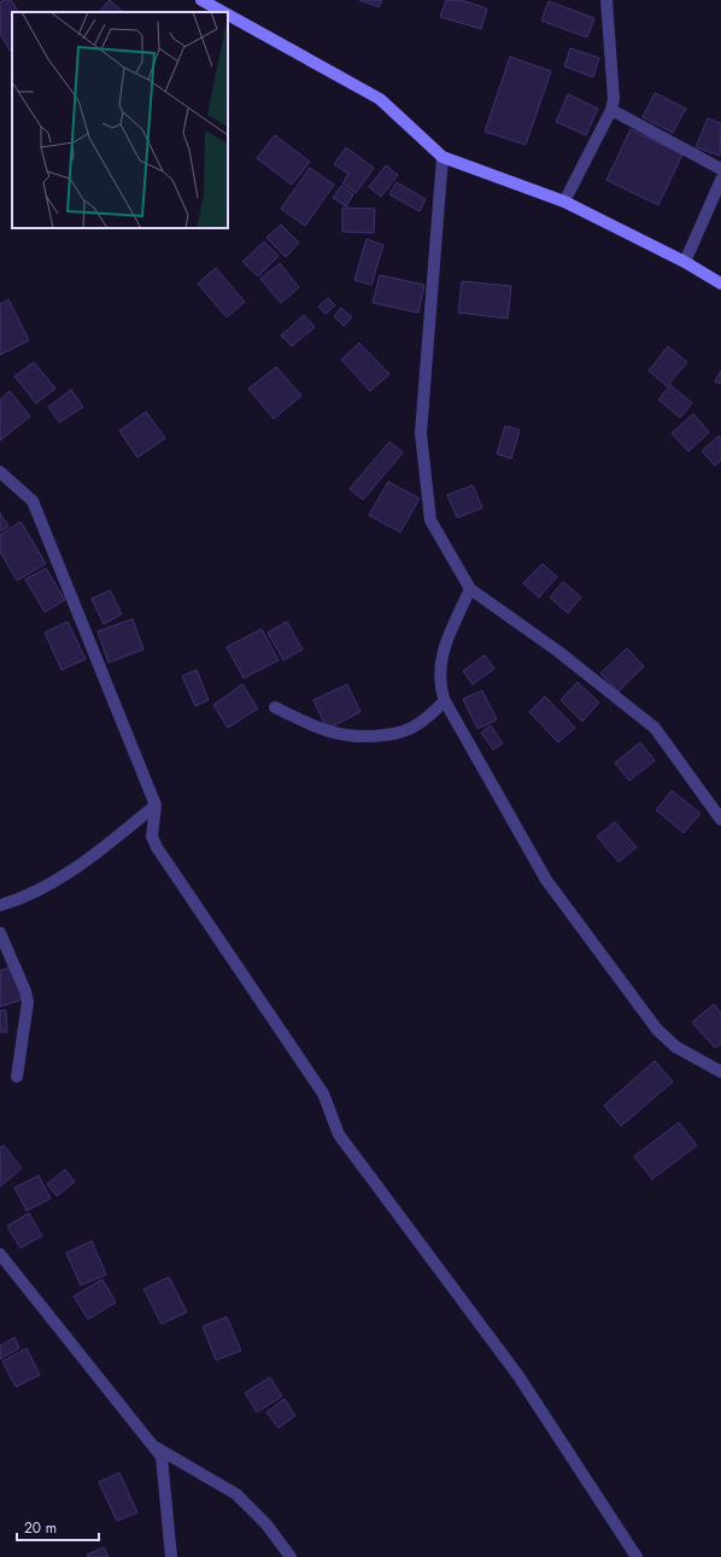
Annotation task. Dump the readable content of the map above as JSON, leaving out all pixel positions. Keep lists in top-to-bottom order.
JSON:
{
  "scale_bar": "20 m"
}
